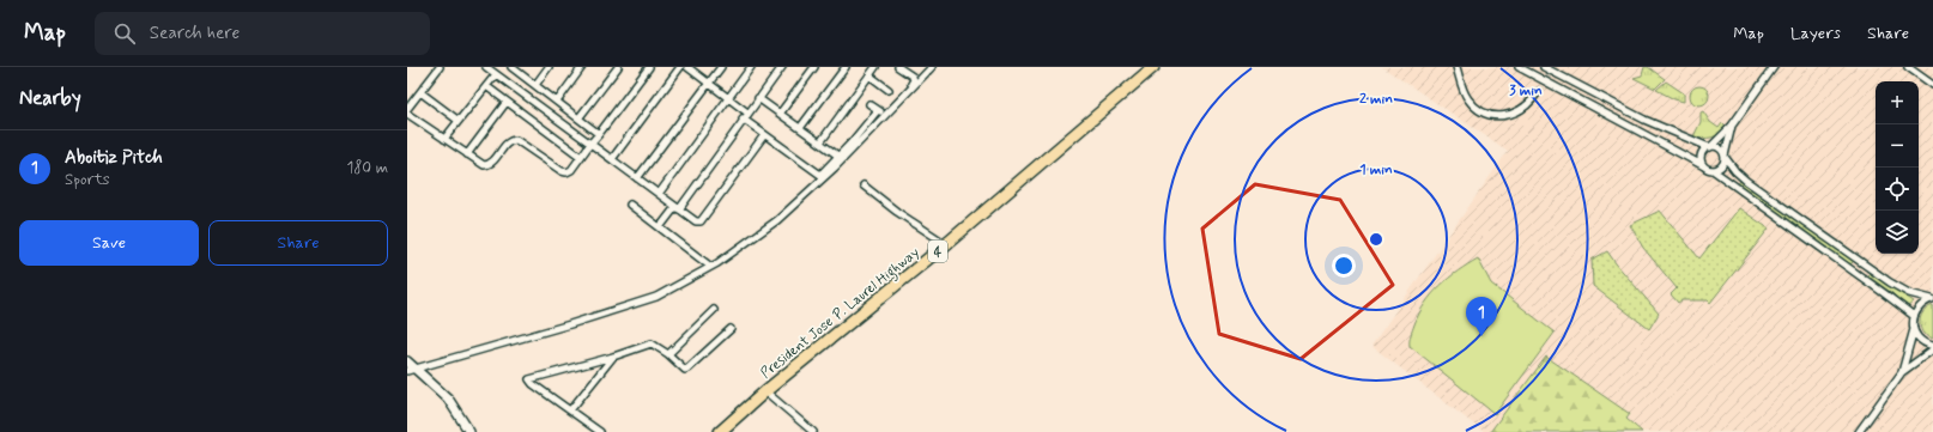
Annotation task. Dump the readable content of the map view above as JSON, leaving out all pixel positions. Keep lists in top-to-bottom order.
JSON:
{
  "streets": {
    "highway": ["4", "President Jose P. Laurel Highway"]
  },
  "page": {
    "header": "Map",
    "search": "Search here",
    "nav": ["Map", "Layers", "Share"],
    "heading": "Nearby",
    "map_buttons": ["+", "−"],
    "list": [
      {
        "mark": "1",
        "name": "Aboitiz Pitch",
        "note": "Sports",
        "value": "180 m"
      }
    ],
    "buttons": ["Save", "Share"],
    "pins": "1"
  },
  "rings": ["3 min", "2 min", "1 min"]
}
